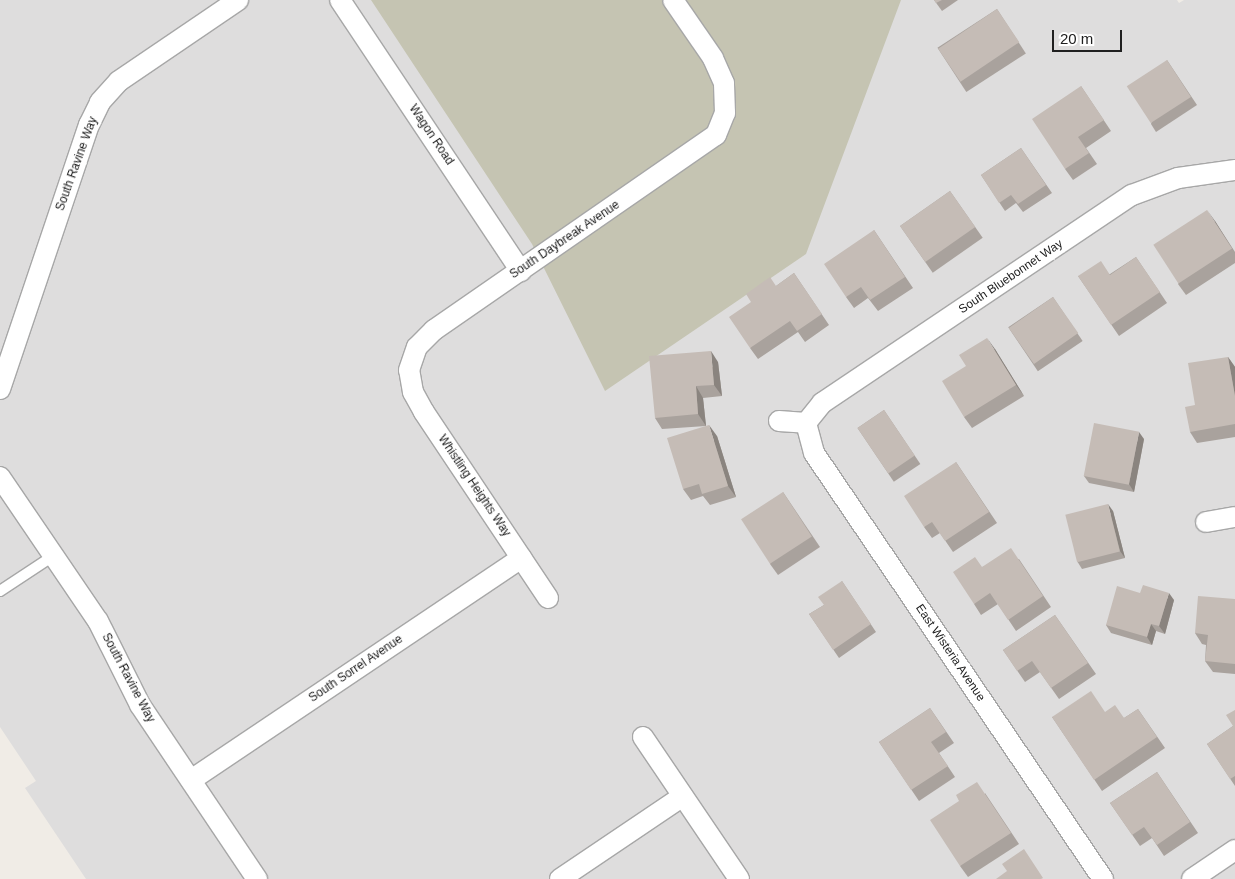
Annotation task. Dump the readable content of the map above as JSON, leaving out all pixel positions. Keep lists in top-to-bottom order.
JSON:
{
  "streets": {
    "street": [
      "Wagon Road",
      "South Ravine Way",
      "South Daybreak Avenue",
      "South Bluebonnet Way",
      "Whistling Heights Way",
      "East Wisteria Avenue",
      "South Sorrel Avenue"
    ]
  },
  "crossings": [
    ["Wagon Road", "South Daybreak Avenue"],
    ["South Ravine Way", "South Sorrel Avenue"],
    ["South Daybreak Avenue", "Whistling Heights Way"],
    ["South Bluebonnet Way", "East Wisteria Avenue"],
    ["Whistling Heights Way", "South Sorrel Avenue"]
  ],
  "scale_bar": "20 m"
}
